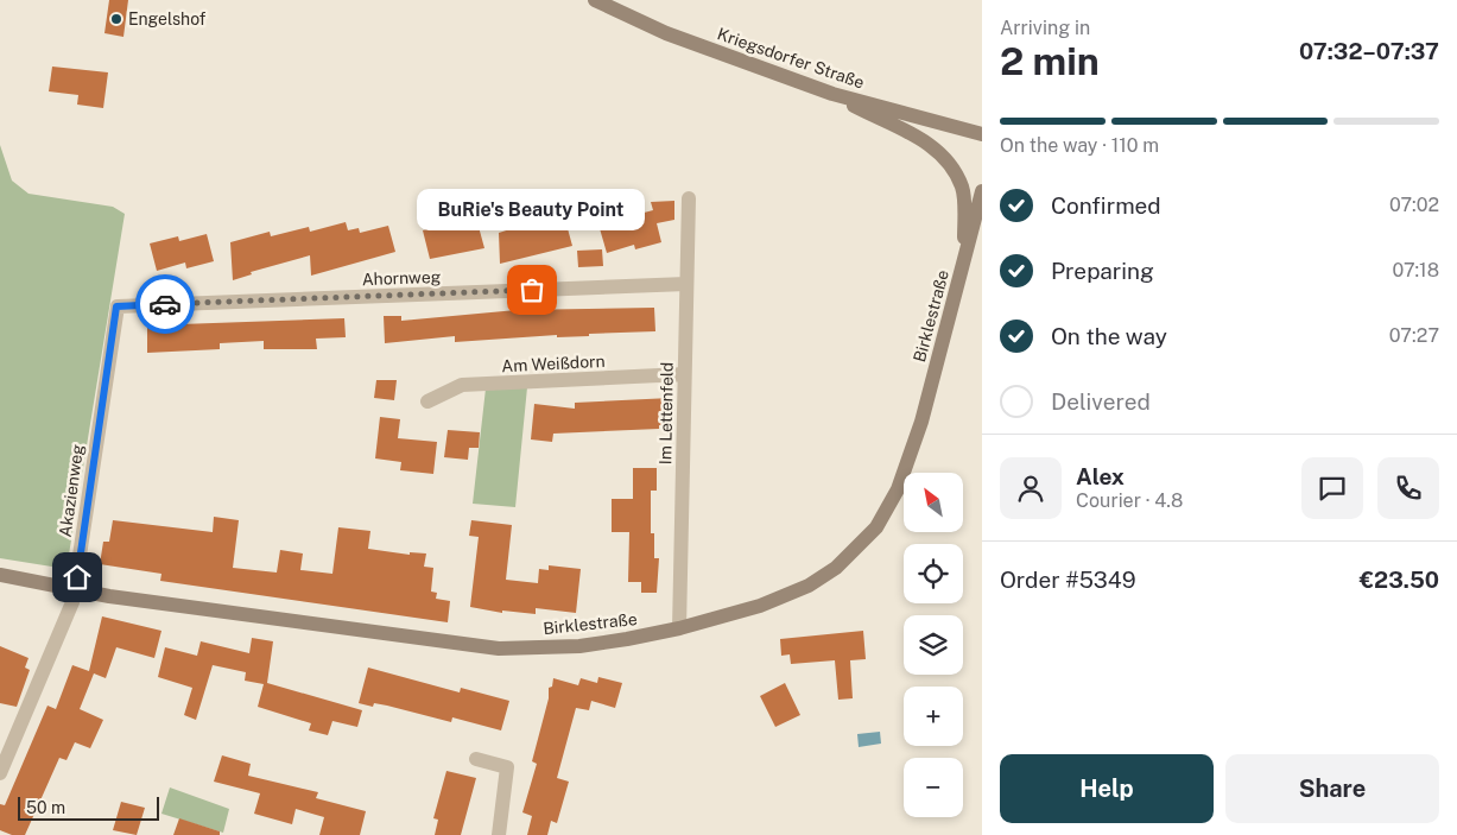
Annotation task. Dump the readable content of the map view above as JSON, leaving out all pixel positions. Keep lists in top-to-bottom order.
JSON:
{
  "streets": {
    "street": [
      "Kriegsdorfer Straße",
      "Ahornweg",
      "Birklestraße",
      "Am Weißdorn",
      "Im Lettenfeld",
      "Akazienweg"
    ]
  },
  "crossings": [
    ["Kriegsdorfer Straße", "Birklestraße"],
    ["Ahornweg", "Im Lettenfeld"],
    ["Ahornweg", "Akazienweg"],
    ["Birklestraße", "Im Lettenfeld"],
    ["Birklestraße", "Akazienweg"],
    ["Am Weißdorn", "Im Lettenfeld"]
  ],
  "places": ["Engelshof", "BuRie's Beauty Point"],
  "scale_bar": "50 m",
  "north": "top left",
  "page": {
    "heading": ["2 min", "Arriving in", "07:32–07:37"],
    "panel": [
      "Alex",
      "Courier · 4.8",
      "Order #5349",
      "€23.50"
    ],
    "bar": "On the way · 110 m",
    "list": [
      ["Confirmed", "07:02"],
      ["Preparing", "07:18"],
      ["On the way", "07:27"],
      "Delivered"
    ],
    "bubble": "BuRie's Beauty Point",
    "map_buttons": ["+", "−"],
    "buttons": ["Help", "Share"],
    "scale": "50 m"
  }
}
